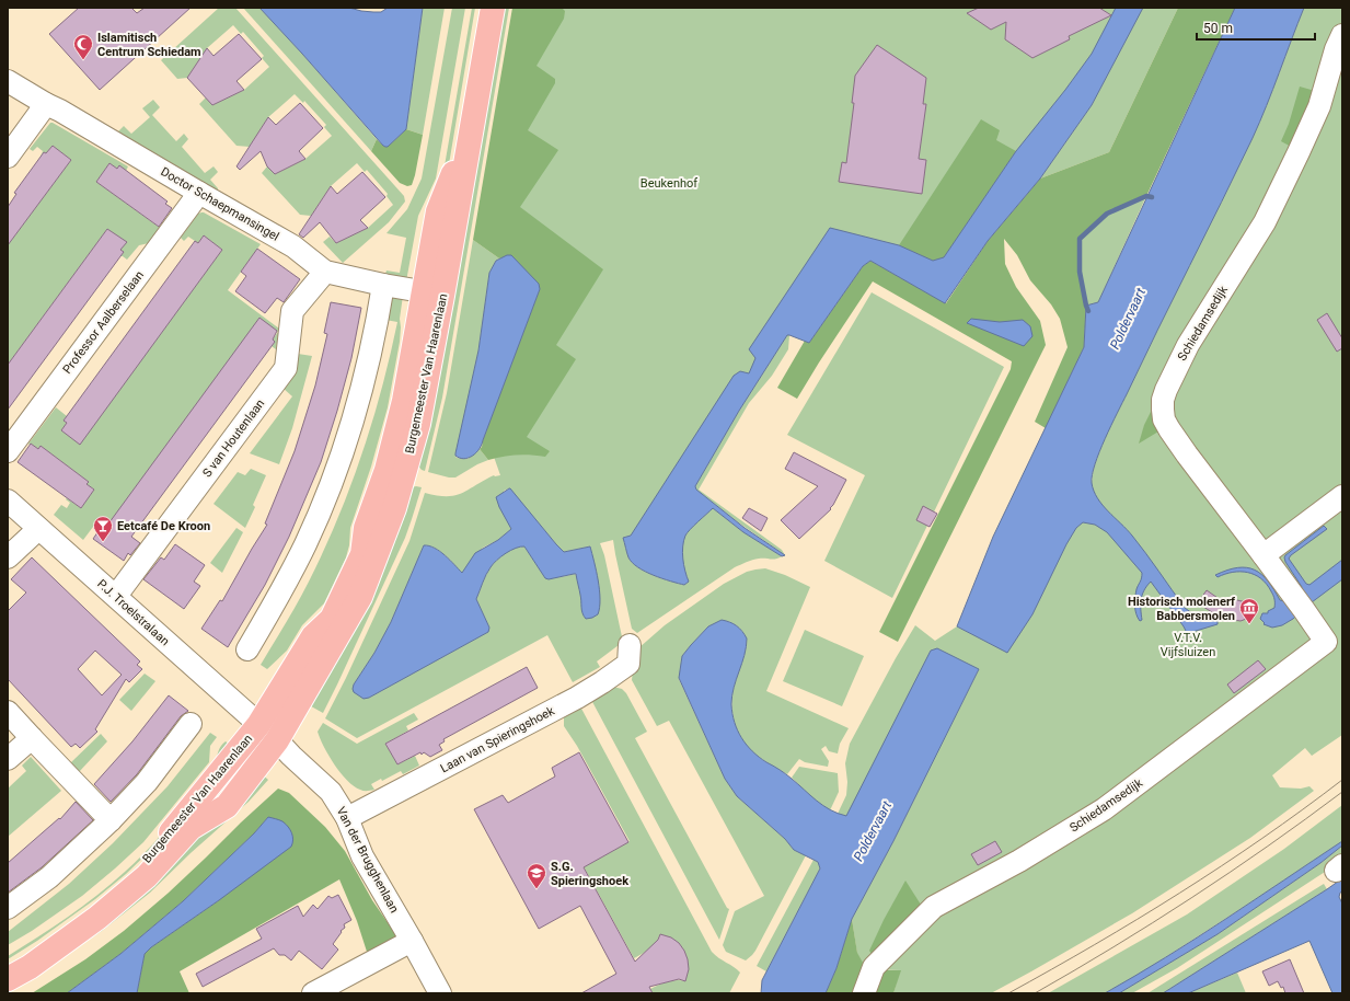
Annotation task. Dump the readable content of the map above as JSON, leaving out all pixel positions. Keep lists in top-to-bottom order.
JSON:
{
  "streets": {
    "main road": ["Burgemeester Van Haarenlaan"],
    "street": [
      "Doctor Schaepmansingel",
      "Professor Aalberselaan",
      "Schiedamsedijk",
      "S van Houtenlaan",
      "P.J. Troelstralaan",
      "Laan van Spieringshoek",
      "Van der Brugghenlaan"
    ]
  },
  "crossings": [
    ["Doctor Schaepmansingel", "Professor Aalberselaan"],
    ["Doctor Schaepmansingel", "Burgemeester Van Haarenlaan"],
    ["Doctor Schaepmansingel", "S van Houtenlaan"],
    ["Burgemeester Van Haarenlaan", "P.J. Troelstralaan"],
    ["Burgemeester Van Haarenlaan", "Van der Brugghenlaan"],
    ["S van Houtenlaan", "P.J. Troelstralaan"],
    ["Laan van Spieringshoek", "Van der Brugghenlaan"]
  ],
  "water": ["Poldervaart"],
  "parks": ["Beukenhof", "V.T.V. Vijfsluizen"],
  "places": {
    "mosque": ["Islamitisch Centrum Schiedam"],
    "bar": ["Eetcafé De Kroon"],
    "museum": ["Historisch molenerf Babbersmolen"],
    "school or university": ["S.G. Spieringshoek"]
  },
  "scale_bar": "50 m"
}
